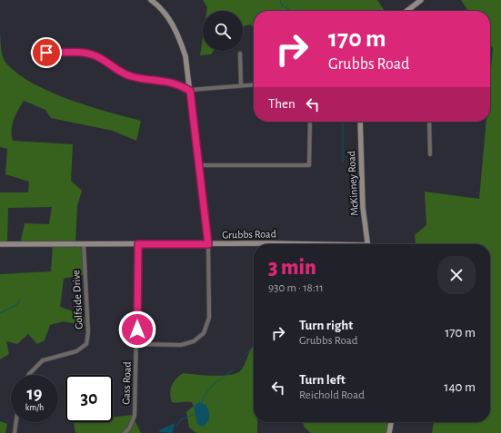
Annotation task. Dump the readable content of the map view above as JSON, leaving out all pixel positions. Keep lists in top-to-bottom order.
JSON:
{
  "streets": {
    "street": [
      "McKinney Road",
      "Grubbs Road",
      "Golfside Drive",
      "Gass Road"
    ]
  },
  "crossings": [
    ["Grubbs Road", "Golfside Drive"],
    ["Grubbs Road", "Gass Road"]
  ],
  "page": {
    "turn": ["170 m", "Grubbs Road"],
    "then": "Then",
    "heading": ["3 min", "930 m · 18:11"],
    "list": [
      {
        "name": "Turn right",
        "note": "Grubbs Road",
        "value": "170 m"
      },
      {
        "name": "Turn left",
        "note": "Reichold Road",
        "value": "140 m"
      }
    ],
    "speed": "19 km/h",
    "limit": "30"
  }
}
